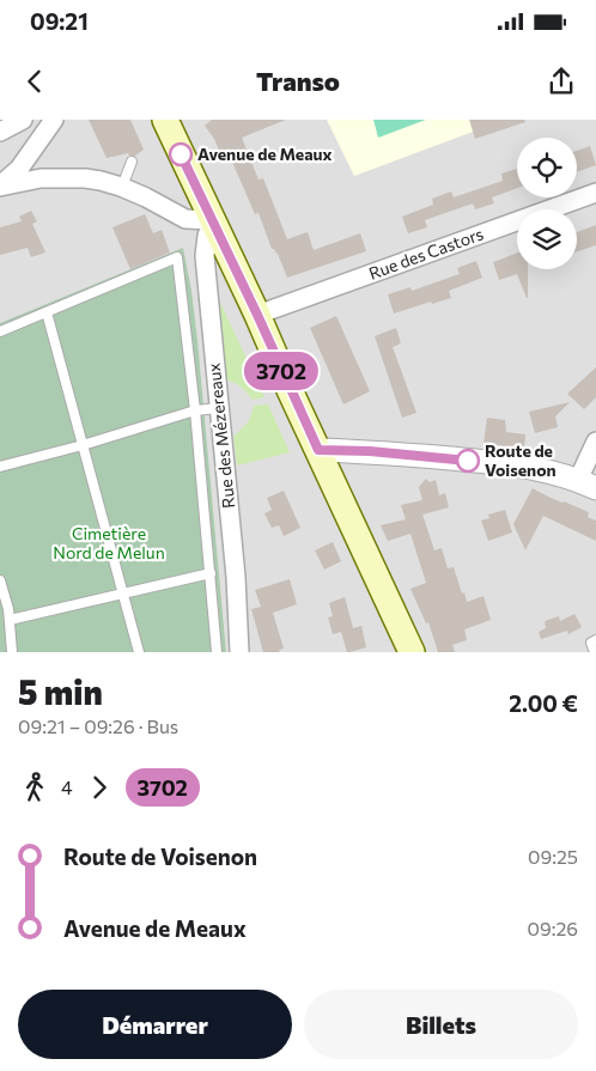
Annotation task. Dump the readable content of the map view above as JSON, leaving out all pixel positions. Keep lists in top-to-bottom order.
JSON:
{
  "streets": {
    "street": ["Rue des Castors", "Rue des Mézereaux"]
  },
  "parks": ["Cimetière Nord de Melun"],
  "places": ["Avenue de Meaux", "Route de Voisenon"],
  "lines": ["bus line 3702"],
  "page": {
    "status": "09:21",
    "header": "Transo",
    "on_map": "3702",
    "heading": ["5 min", "09:21 – 09:26 · Bus", "2.00 €"],
    "legs": ["4", "3702"],
    "list": [
      {
        "name": "Route de Voisenon",
        "value": "09:25"
      },
      {
        "name": "Avenue de Meaux",
        "value": "09:26"
      }
    ],
    "buttons": ["Démarrer", "Billets"]
  }
}
